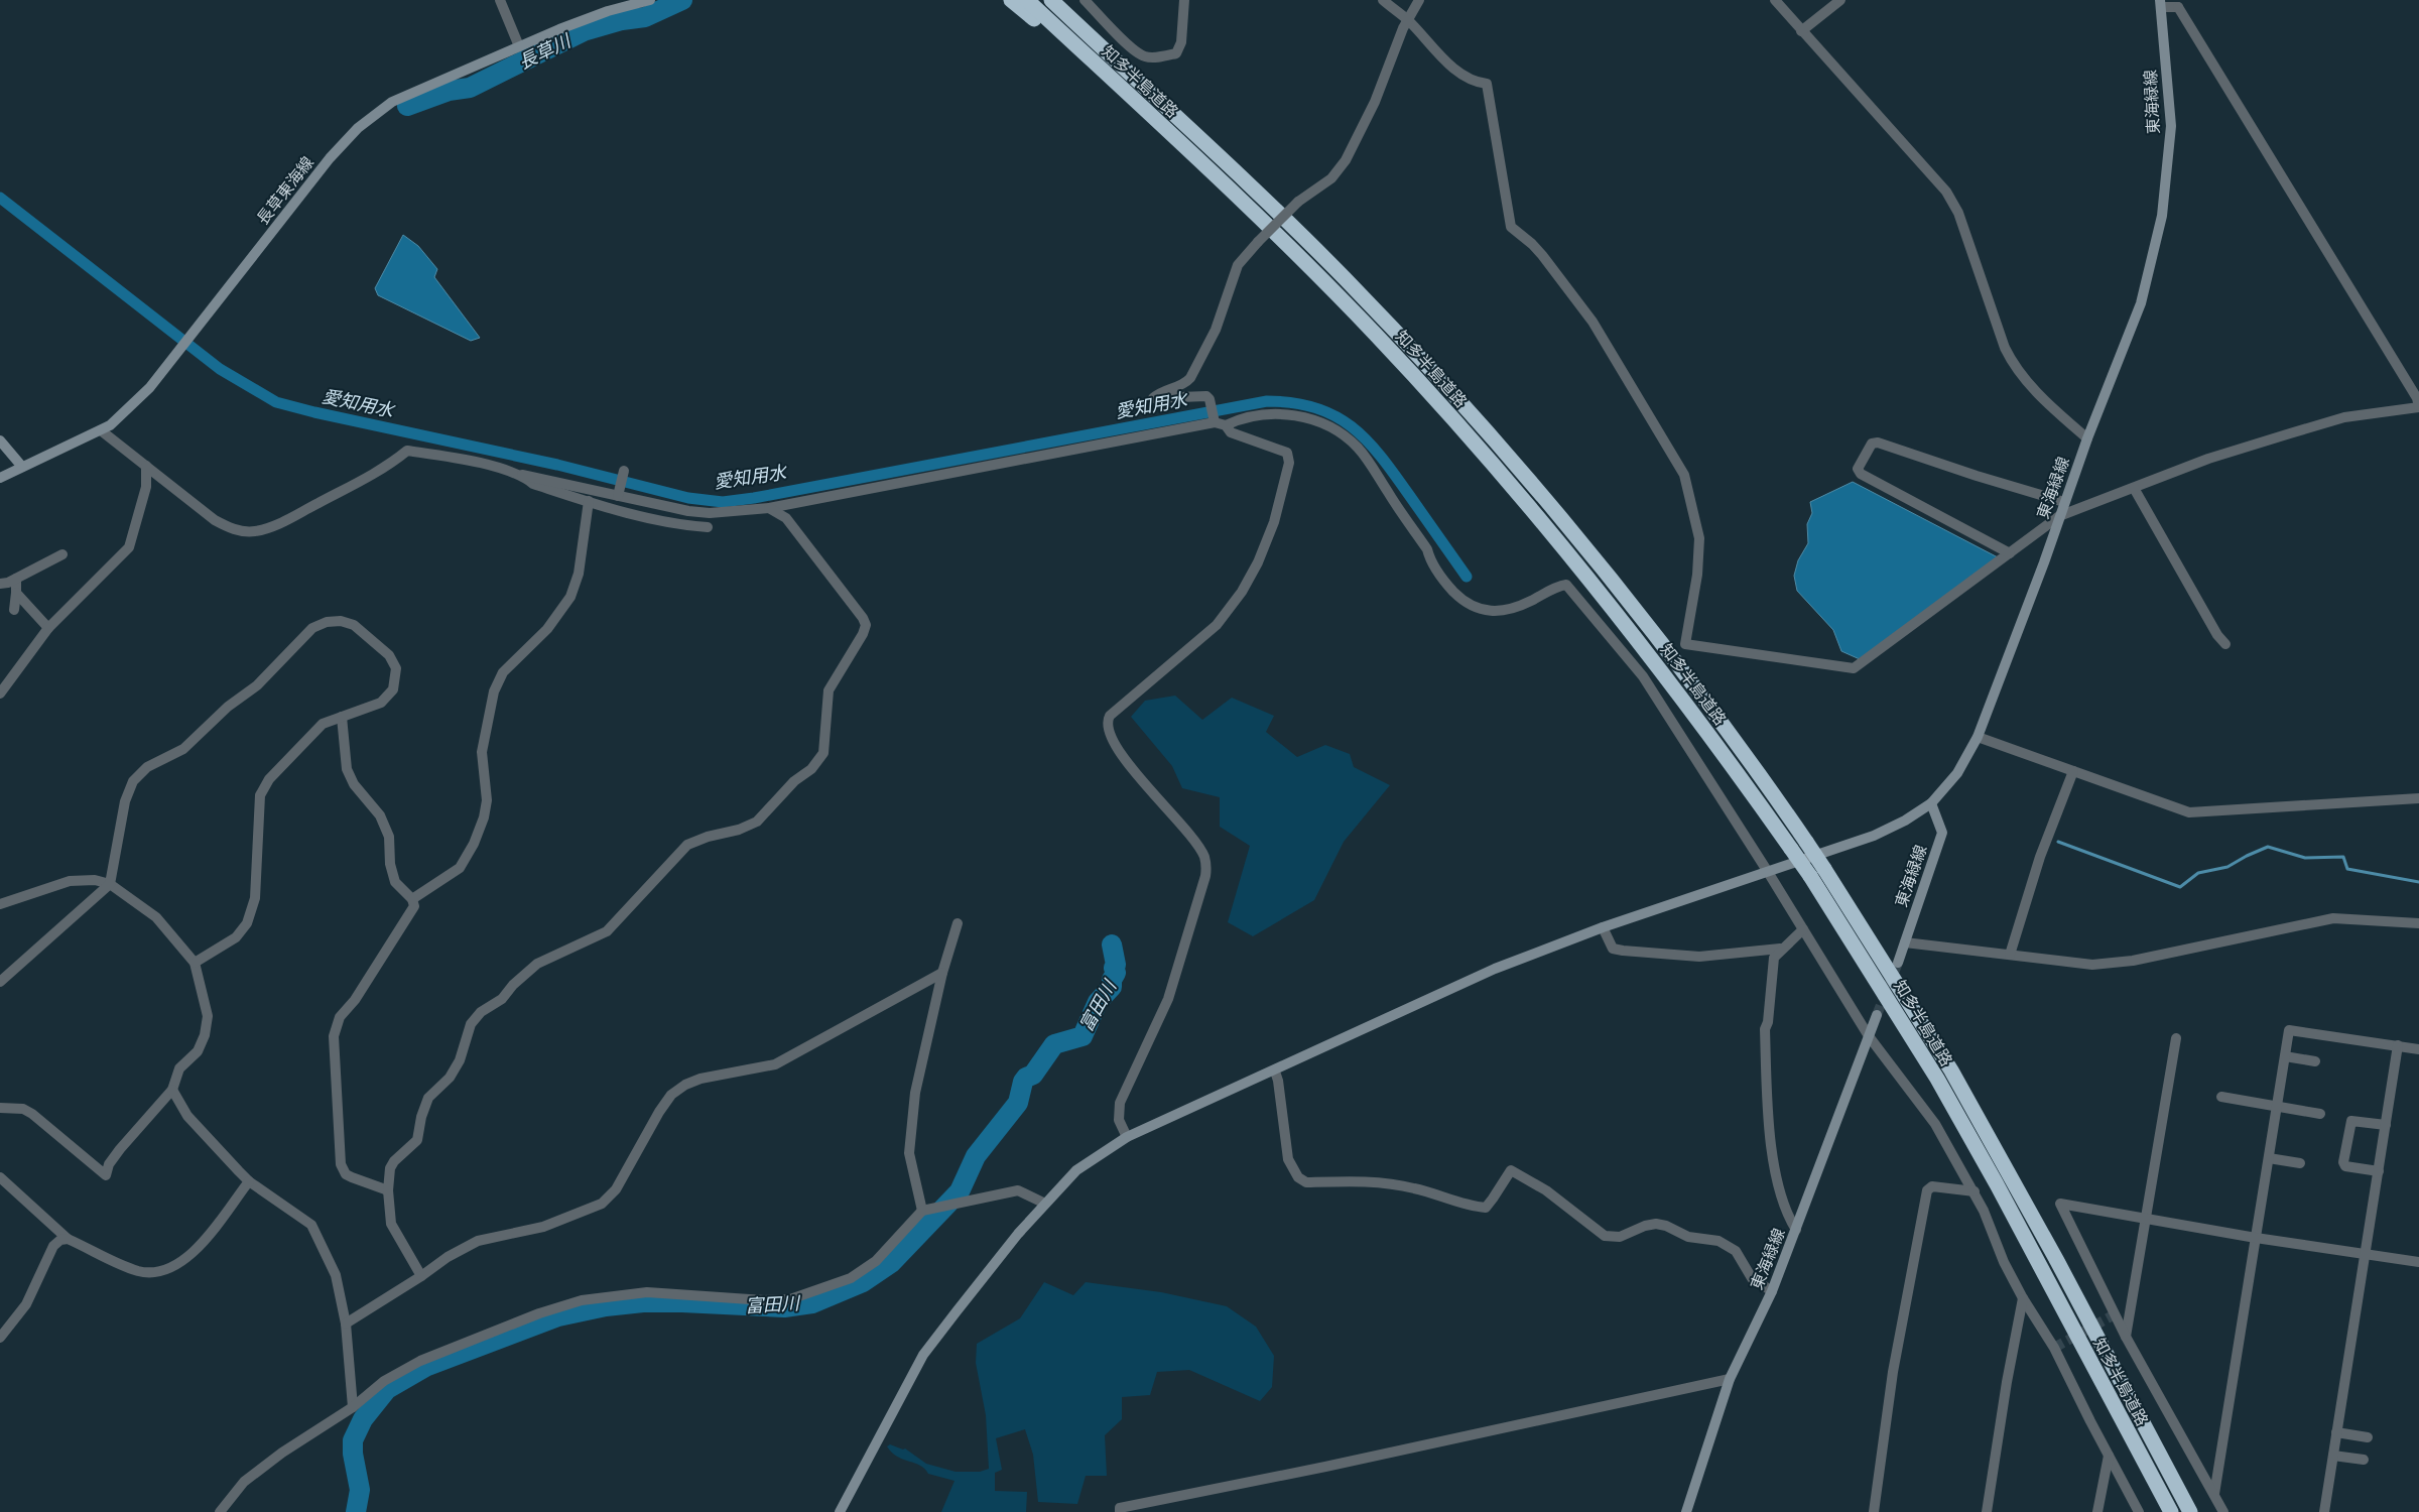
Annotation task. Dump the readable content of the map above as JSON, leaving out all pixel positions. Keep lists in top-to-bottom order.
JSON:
{
  "streets": {
    "highway": ["知多半島道路"],
    "main road": ["東海緑線", "長草東海線"]
  },
  "water": ["長草川", "愛知用水", "富田川"]
}
